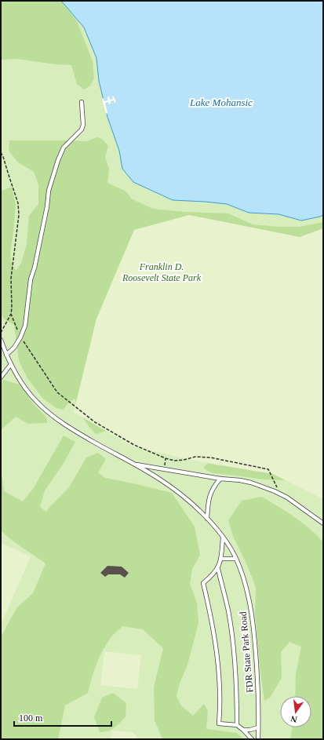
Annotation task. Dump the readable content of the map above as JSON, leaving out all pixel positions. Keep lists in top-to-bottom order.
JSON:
{
  "streets": {
    "lane": ["FDR State Park Road"]
  },
  "water": ["Lake Mohansic"],
  "parks": ["Franklin D. Roosevelt State Park"],
  "scale_bar": "100 m",
  "north": "bottom"
}
